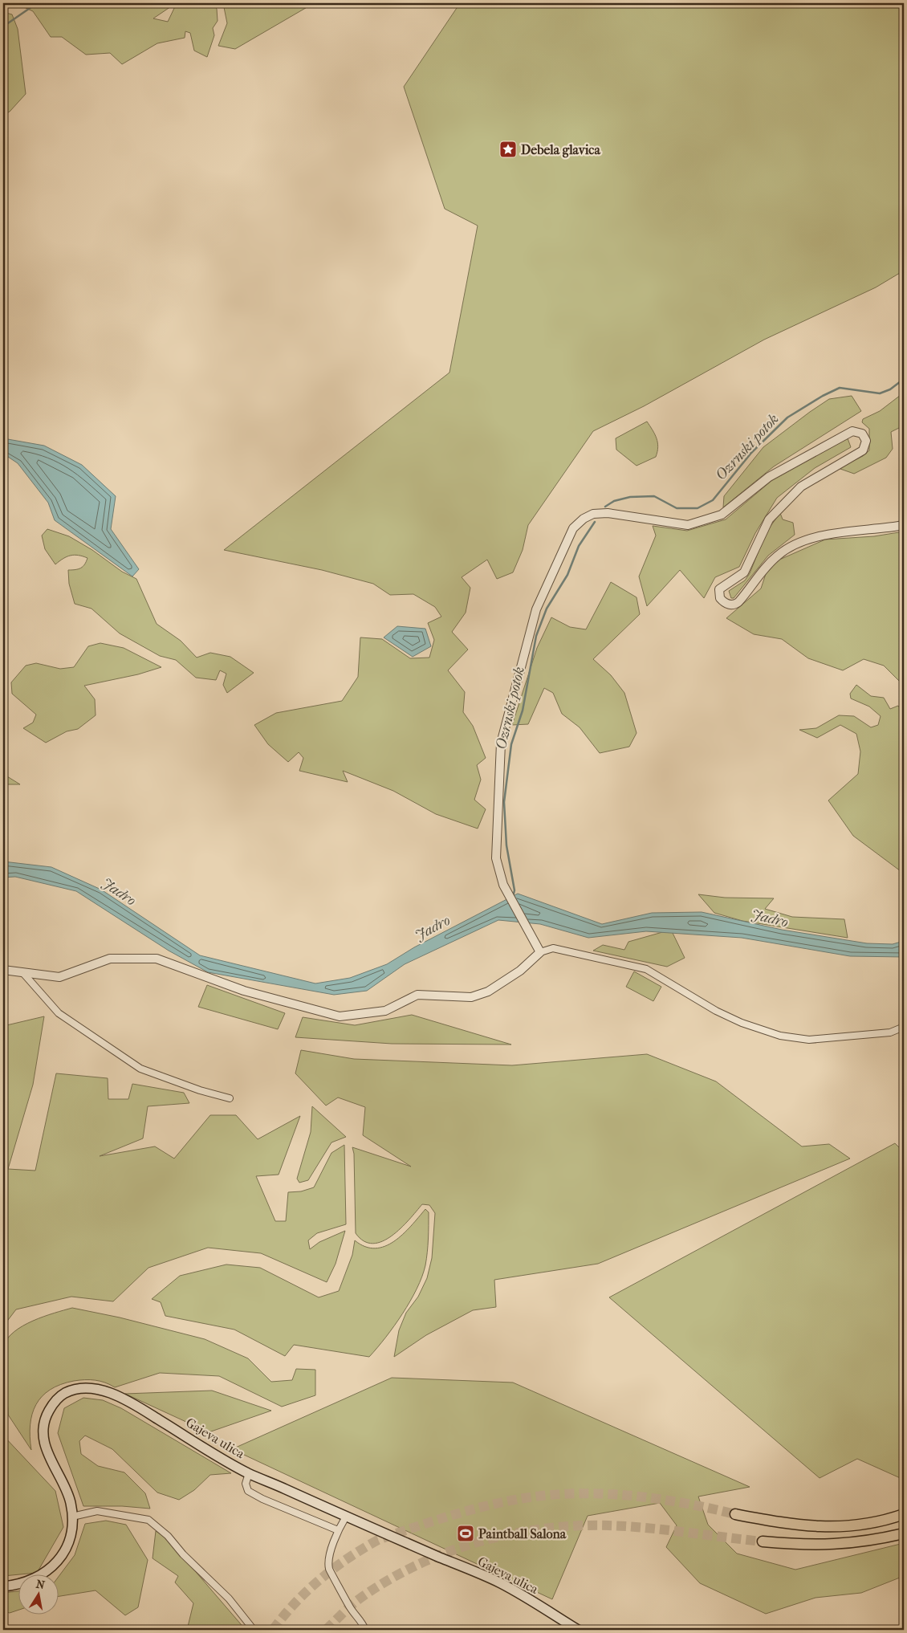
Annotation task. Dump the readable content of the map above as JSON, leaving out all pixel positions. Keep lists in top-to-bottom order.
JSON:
{
  "streets": {
    "main road": ["Gajeva ulica"]
  },
  "water": ["Ozrnski potok", "Jadro"],
  "places": {
    "place": ["Debela glavica"],
    "sports": ["Paintball Salona"]
  },
  "north": "top"
}
